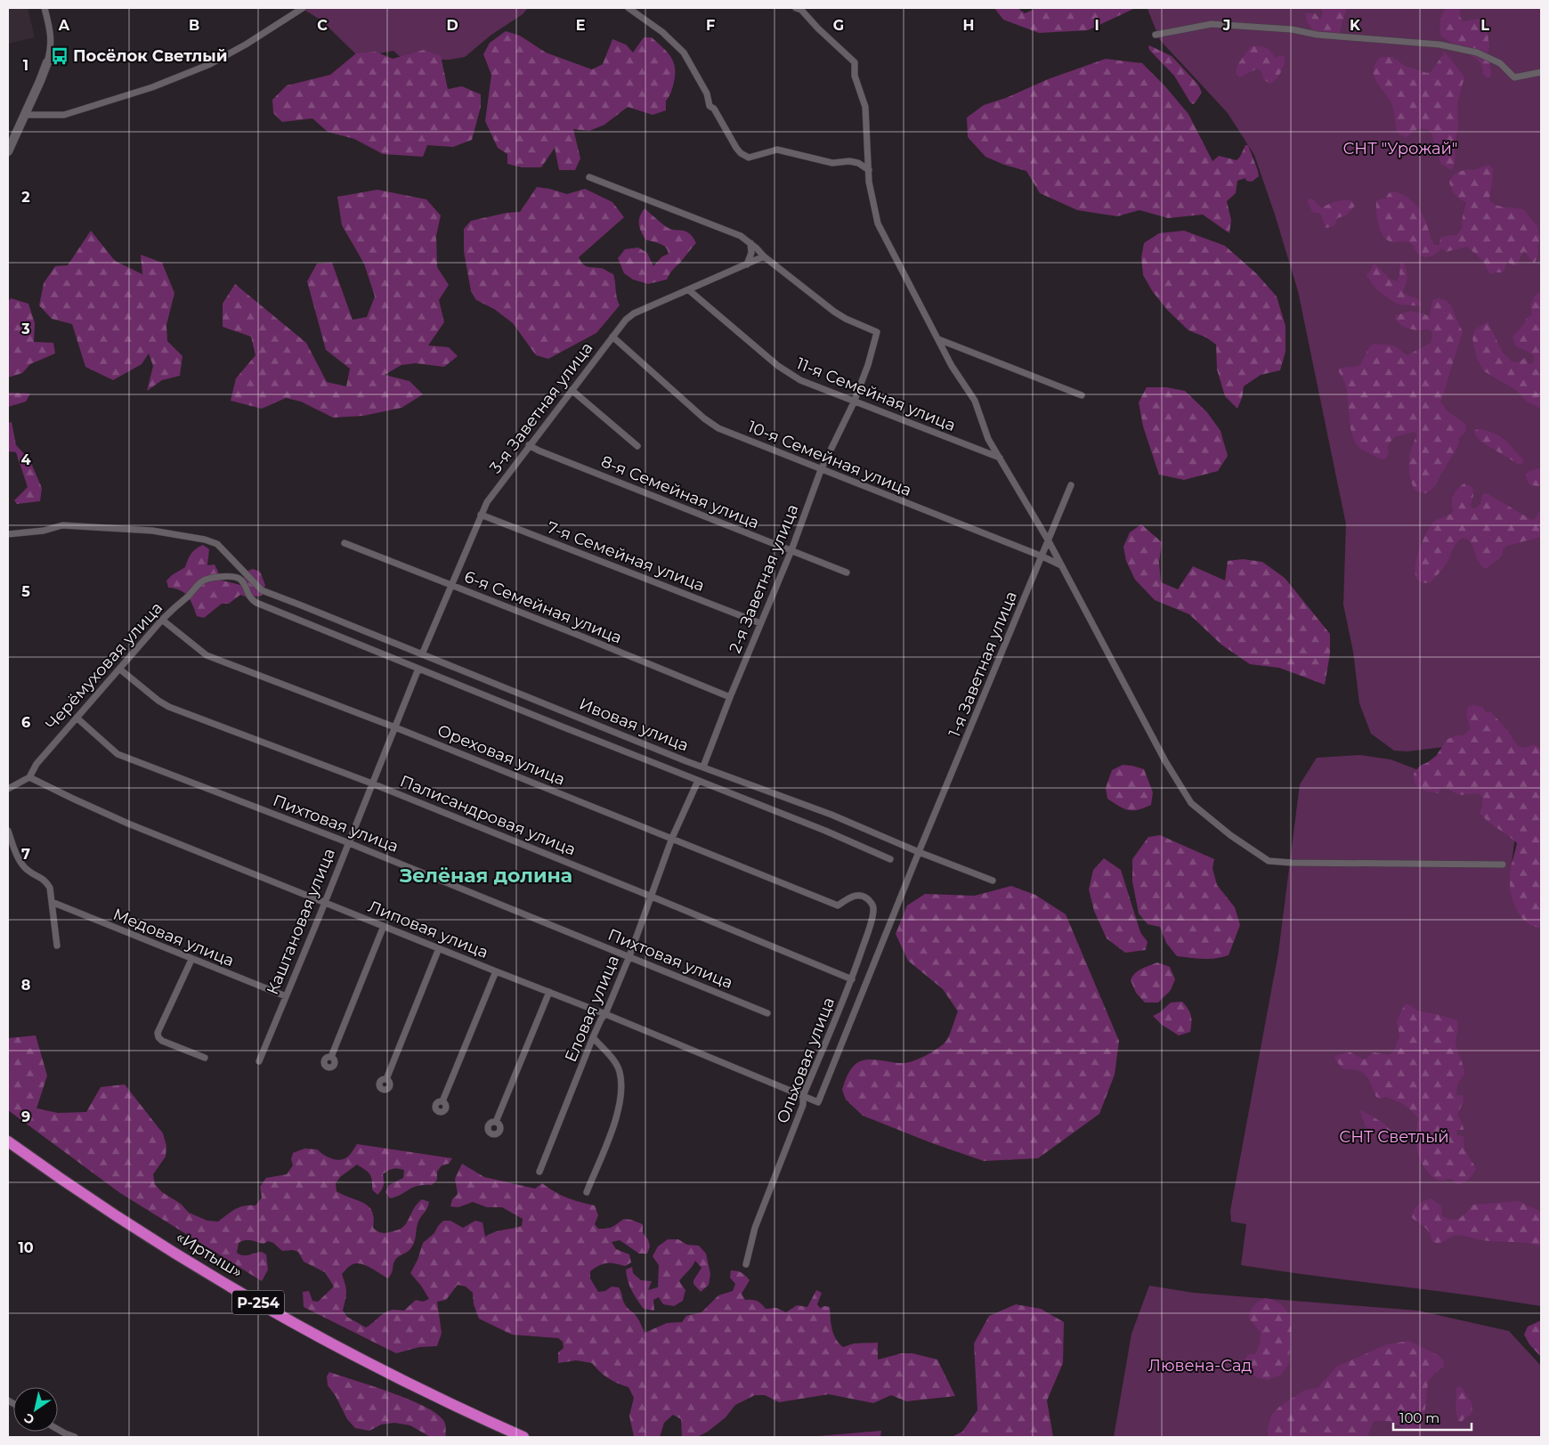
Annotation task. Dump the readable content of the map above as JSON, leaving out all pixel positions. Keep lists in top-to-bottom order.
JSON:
{
  "streets": {
    "highway": ["«Иртыш»", "Р-254"],
    "street": [
      "11-я Семейная улица",
      "3-я Заветная улица",
      "10-я Семейная улица",
      "8-я Семейная улица",
      "7-я Семейная улица",
      "2-я Заветная улица",
      "6-я Семейная улица",
      "1-я Заветная улица",
      "Черёмуховая улица",
      "Ивовая улица",
      "Ореховая улица",
      "Палисандровая улица",
      "Пихтовая улица",
      "Каштановая улица",
      "Липовая улица",
      "Медовая улица",
      "Еловая улица",
      "Ольховая улица"
    ]
  },
  "crossings": [
    ["11-я Семейная улица", "3-я Заветная улица"],
    ["11-я Семейная улица", "2-я Заветная улица"],
    ["3-я Заветная улица", "10-я Семейная улица"],
    ["3-я Заветная улица", "8-я Семейная улица"],
    ["3-я Заветная улица", "7-я Семейная улица"],
    ["3-я Заветная улица", "2-я Заветная улица"],
    ["3-я Заветная улица", "6-я Семейная улица"],
    ["3-я Заветная улица", "Ивовая улица"],
    ["10-я Семейная улица", "2-я Заветная улица"],
    ["10-я Семейная улица", "1-я Заветная улица"],
    ["8-я Семейная улица", "2-я Заветная улица"],
    ["7-я Семейная улица", "2-я Заветная улица"],
    ["2-я Заветная улица", "6-я Семейная улица"],
    ["2-я Заветная улица", "Ивовая улица"],
    ["1-я Заветная улица", "Ивовая улица"],
    ["1-я Заветная улица", "Липовая улица"],
    ["Черёмуховая улица", "Ивовая улица"],
    ["Черёмуховая улица", "Ореховая улица"],
    ["Черёмуховая улица", "Палисандровая улица"],
    ["Черёмуховая улица", "Пихтовая улица"],
    ["Черёмуховая улица", "Липовая улица"],
    ["Ивовая улица", "Каштановая улица"],
    ["Ивовая улица", "Еловая улица"],
    ["Ореховая улица", "Каштановая улица"],
    ["Ореховая улица", "Еловая улица"],
    ["Ореховая улица", "Ольховая улица"],
    ["Палисандровая улица", "Каштановая улица"],
    ["Палисандровая улица", "Еловая улица"],
    ["Палисандровая улица", "Ольховая улица"],
    ["Пихтовая улица", "Каштановая улица"],
    ["Пихтовая улица", "Еловая улица"],
    ["Каштановая улица", "Липовая улица"],
    ["Каштановая улица", "Медовая улица"],
    ["Липовая улица", "Еловая улица"],
    ["Липовая улица", "Ольховая улица"]
  ],
  "districts": ["Зелёная долина"],
  "parks": ["СНТ \"Урожай\"", "СНТ Светлый", "Лювена-Сад"],
  "places": {
    "bus stop": ["Посёлок Светлый"]
  },
  "scale_bar": "100 m",
  "north": "bottom left",
  "grid": {
    "columns": [
      "A",
      "B",
      "C",
      "D",
      "E",
      "F",
      "G",
      "H",
      "I",
      "J",
      "K",
      "L"
    ],
    "rows": [
      "1",
      "2",
      "3",
      "4",
      "5",
      "6",
      "7",
      "8",
      "9",
      "10"
    ]
  }
}
